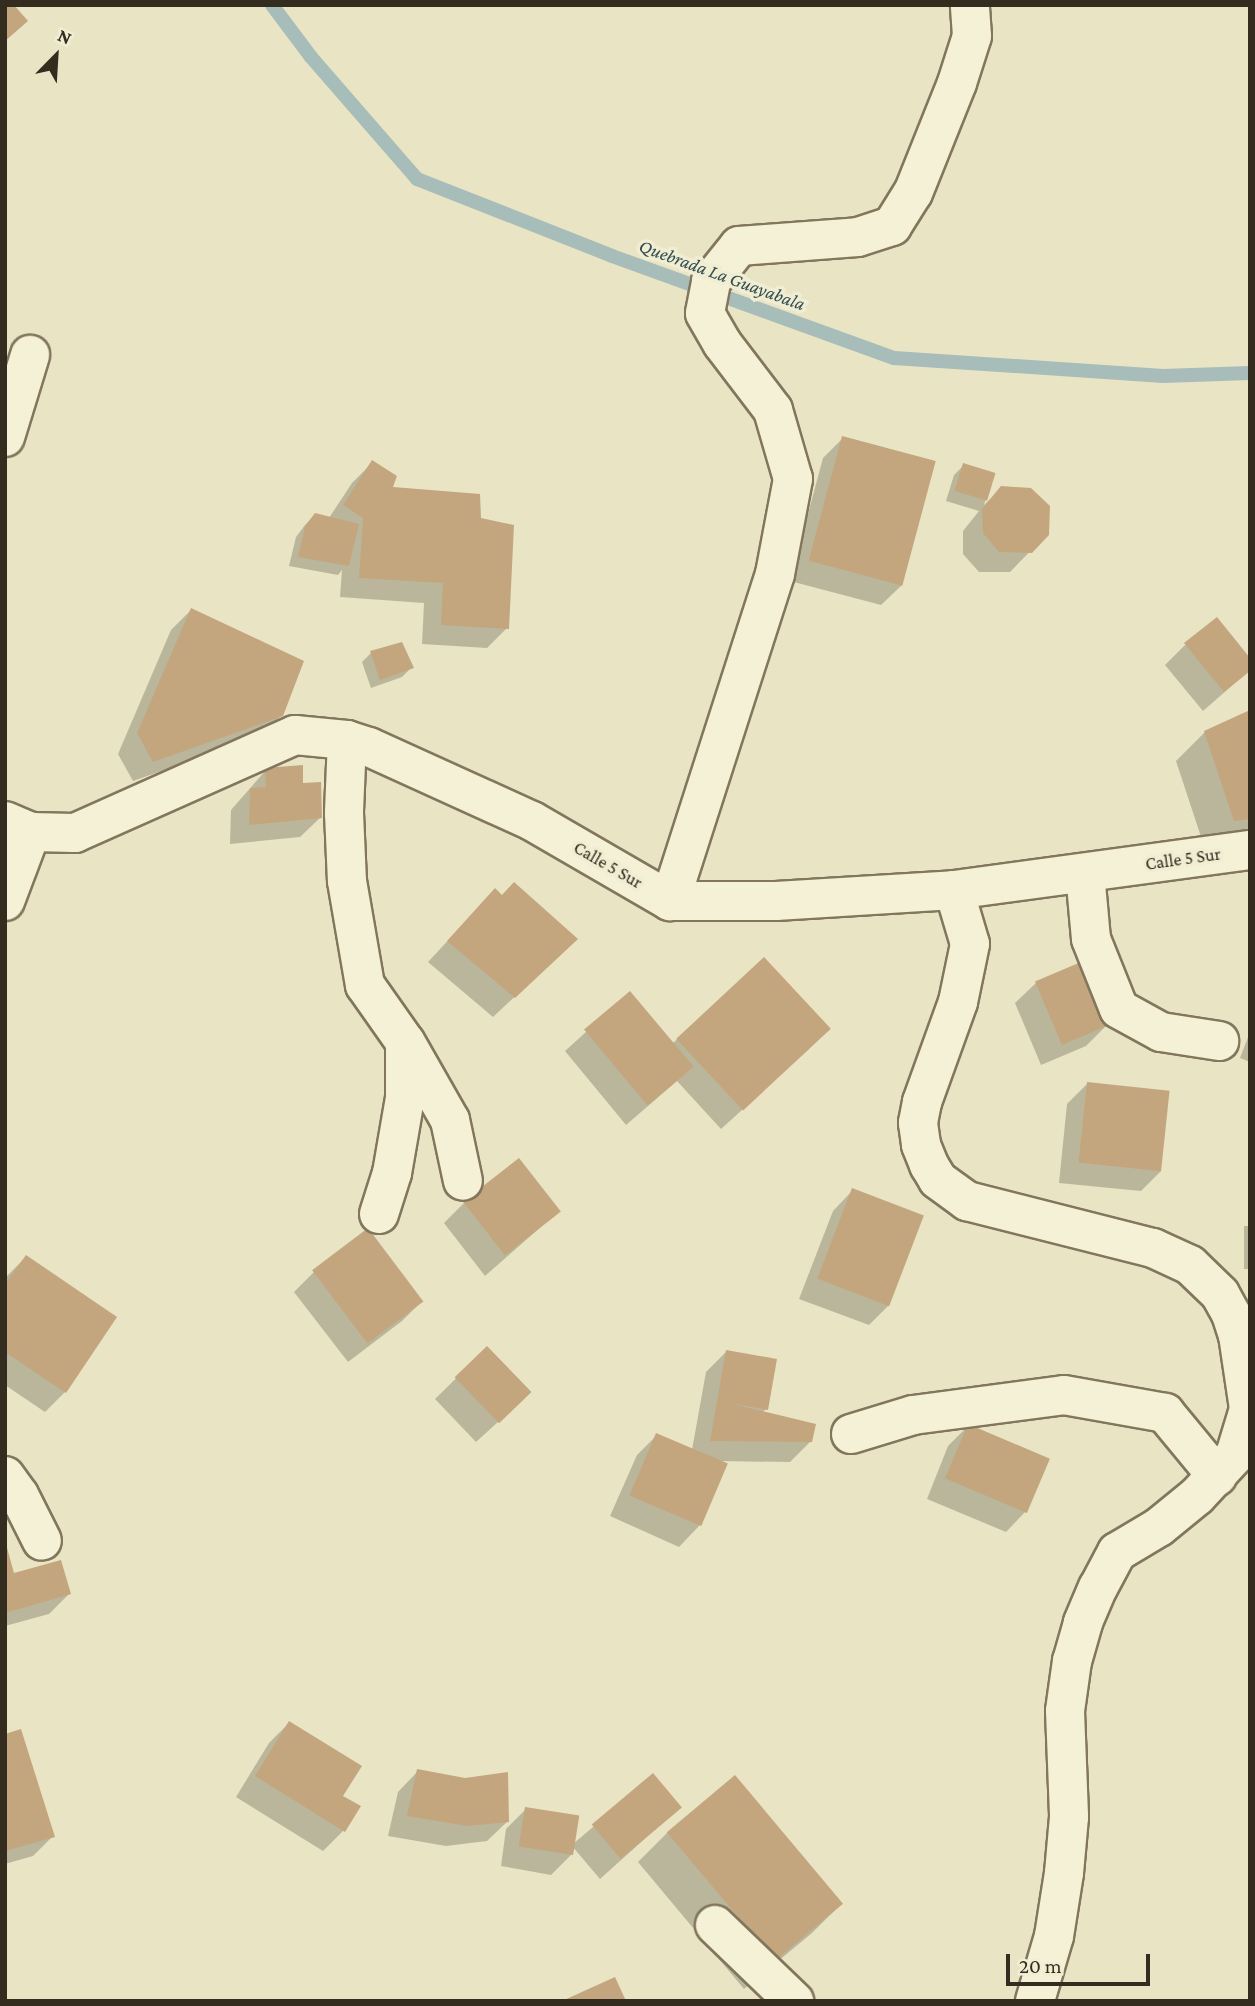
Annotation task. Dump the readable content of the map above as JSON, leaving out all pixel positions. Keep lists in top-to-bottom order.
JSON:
{
  "streets": {
    "street": ["Calle 5 Sur"]
  },
  "water": ["Quebrada La Guayabala"],
  "scale_bar": "20 m",
  "north": "top right"
}
